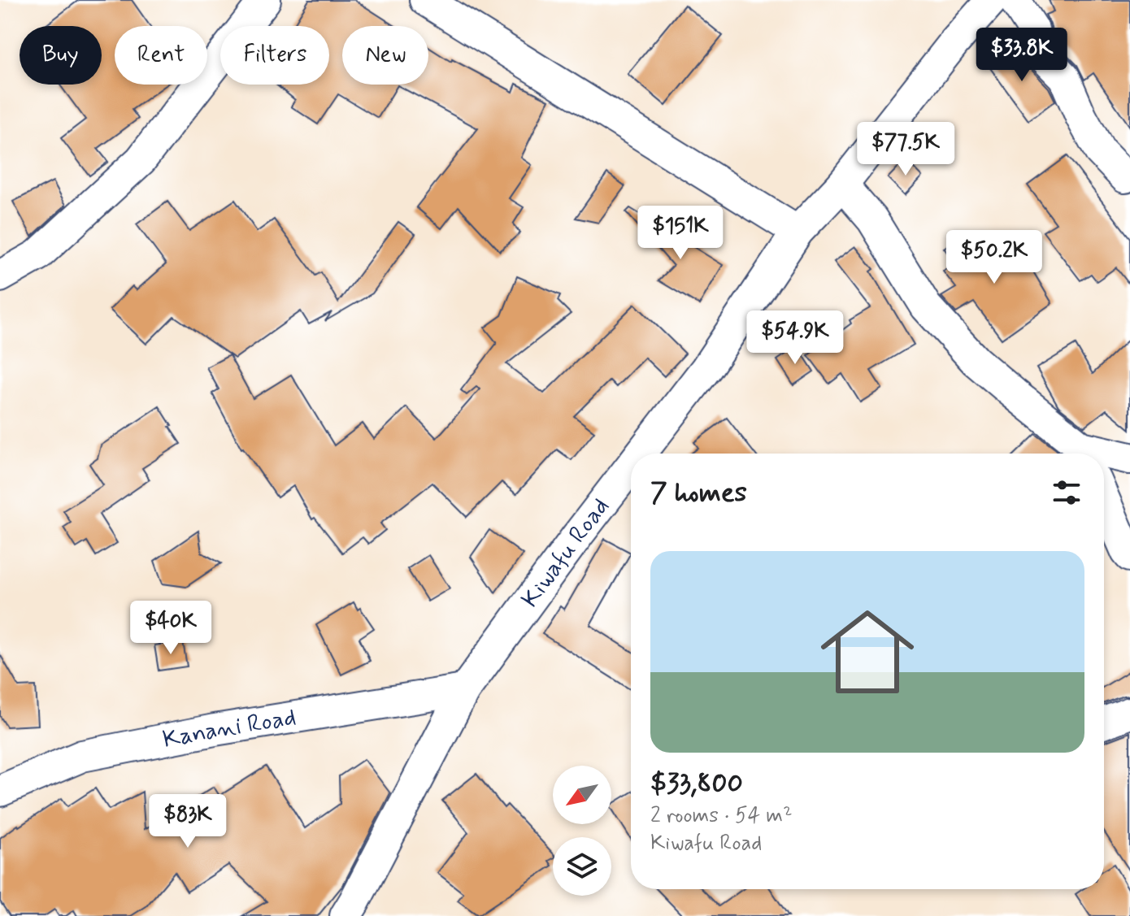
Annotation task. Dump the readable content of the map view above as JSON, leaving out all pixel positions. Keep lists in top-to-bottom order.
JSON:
{
  "streets": {
    "street": ["Kiwafu Road", "Kanani Road"]
  },
  "crossings": [
    ["Kiwafu Road", "Kanani Road"]
  ],
  "north": "bottom left",
  "page": {
    "chip": [
      "Buy",
      "Rent",
      "Filters",
      "New"
    ],
    "price": [
      "$33.8K",
      "$77.5K",
      "$151K",
      "$50.2K",
      "$54.9K",
      "$40K",
      "$83K"
    ],
    "heading": "7 homes",
    "list": [
      {
        "name": "$33,800",
        "note": "2 rooms · 54 m² · Kiwafu Road"
      }
    ]
  }
}
